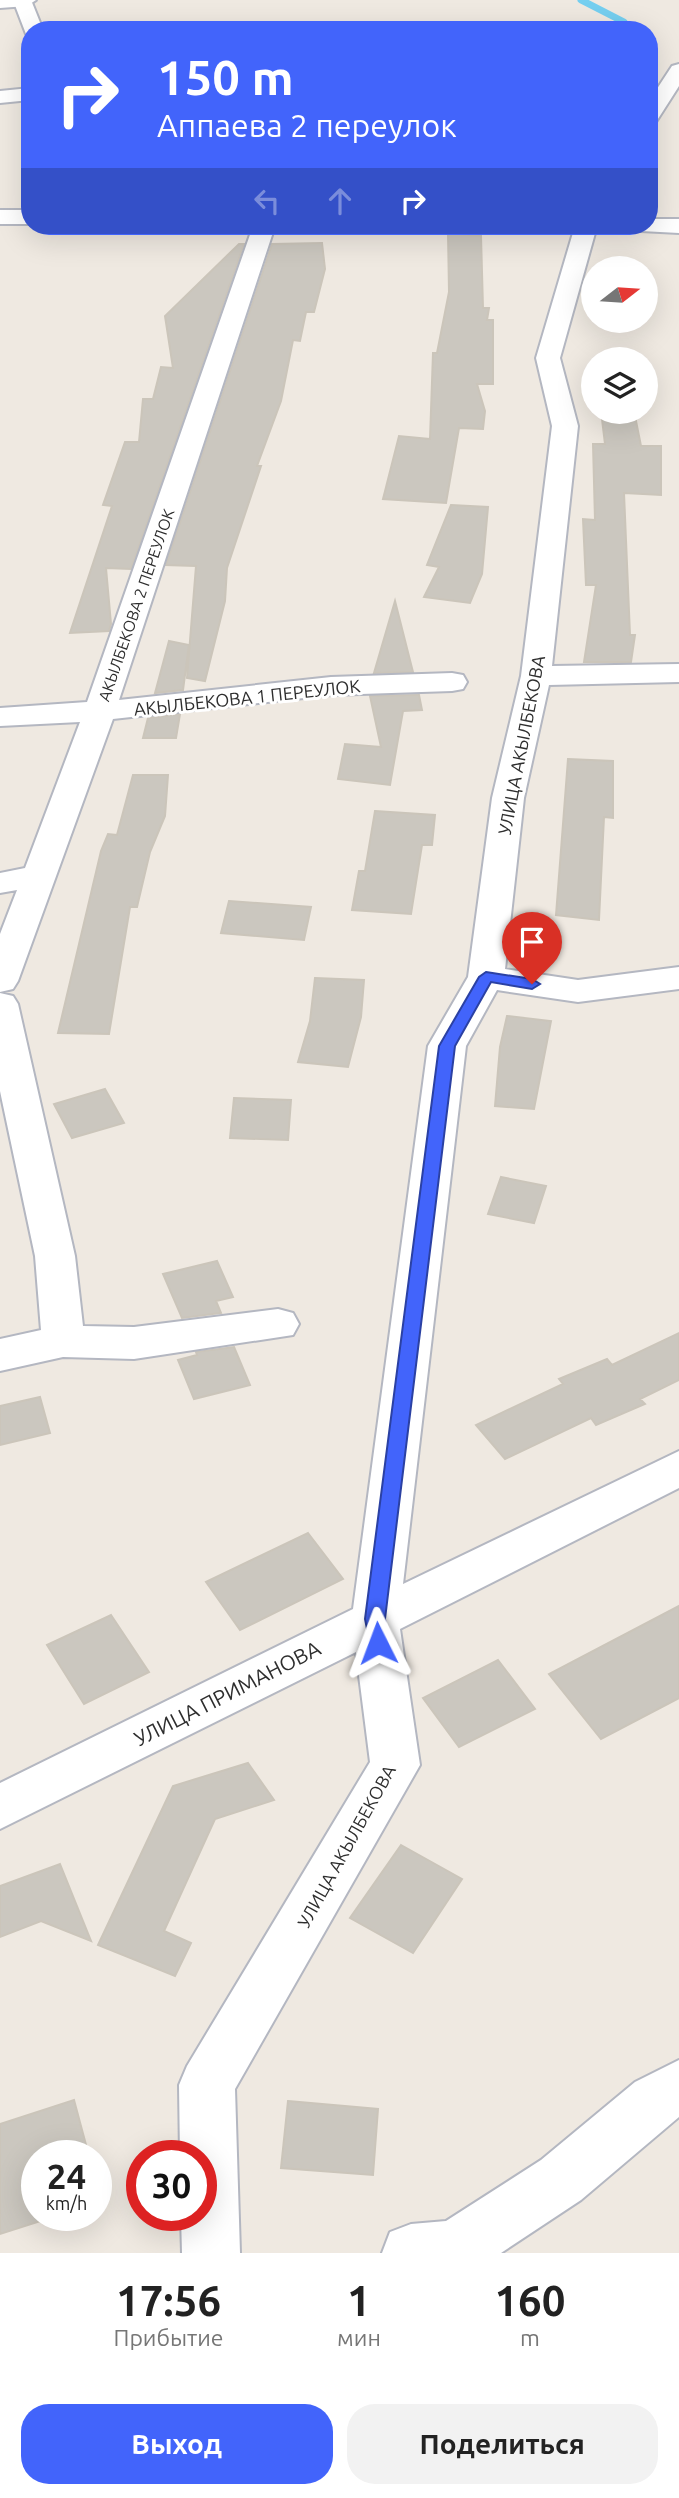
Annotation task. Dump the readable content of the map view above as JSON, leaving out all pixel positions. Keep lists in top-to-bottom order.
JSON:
{
  "streets": {
    "street": [
      "АКЫЛБЕКОВА 2 ПЕРЕУЛОК",
      "АКЫЛБЕКОВА 1 ПЕРЕУЛОК",
      "УЛИЦА АКЫЛБЕКОВА",
      "УЛИЦА ПРИМАНОВА"
    ]
  },
  "crossings": [
    ["АКЫЛБЕКОВА 2 ПЕРЕУЛОК", "АКЫЛБЕКОВА 1 ПЕРЕУЛОК"],
    ["УЛИЦА АКЫЛБЕКОВА", "УЛИЦА ПРИМАНОВА"]
  ],
  "north": "right",
  "page": {
    "turn": ["150 m", "Аппаева 2 переулок"],
    "speed": "24 km/h",
    "limit": "30",
    "eta": [
      "17:56",
      "Прибытие",
      "1",
      "мин",
      "160",
      "m"
    ],
    "buttons": ["Выход", "Поделиться"]
  }
}
